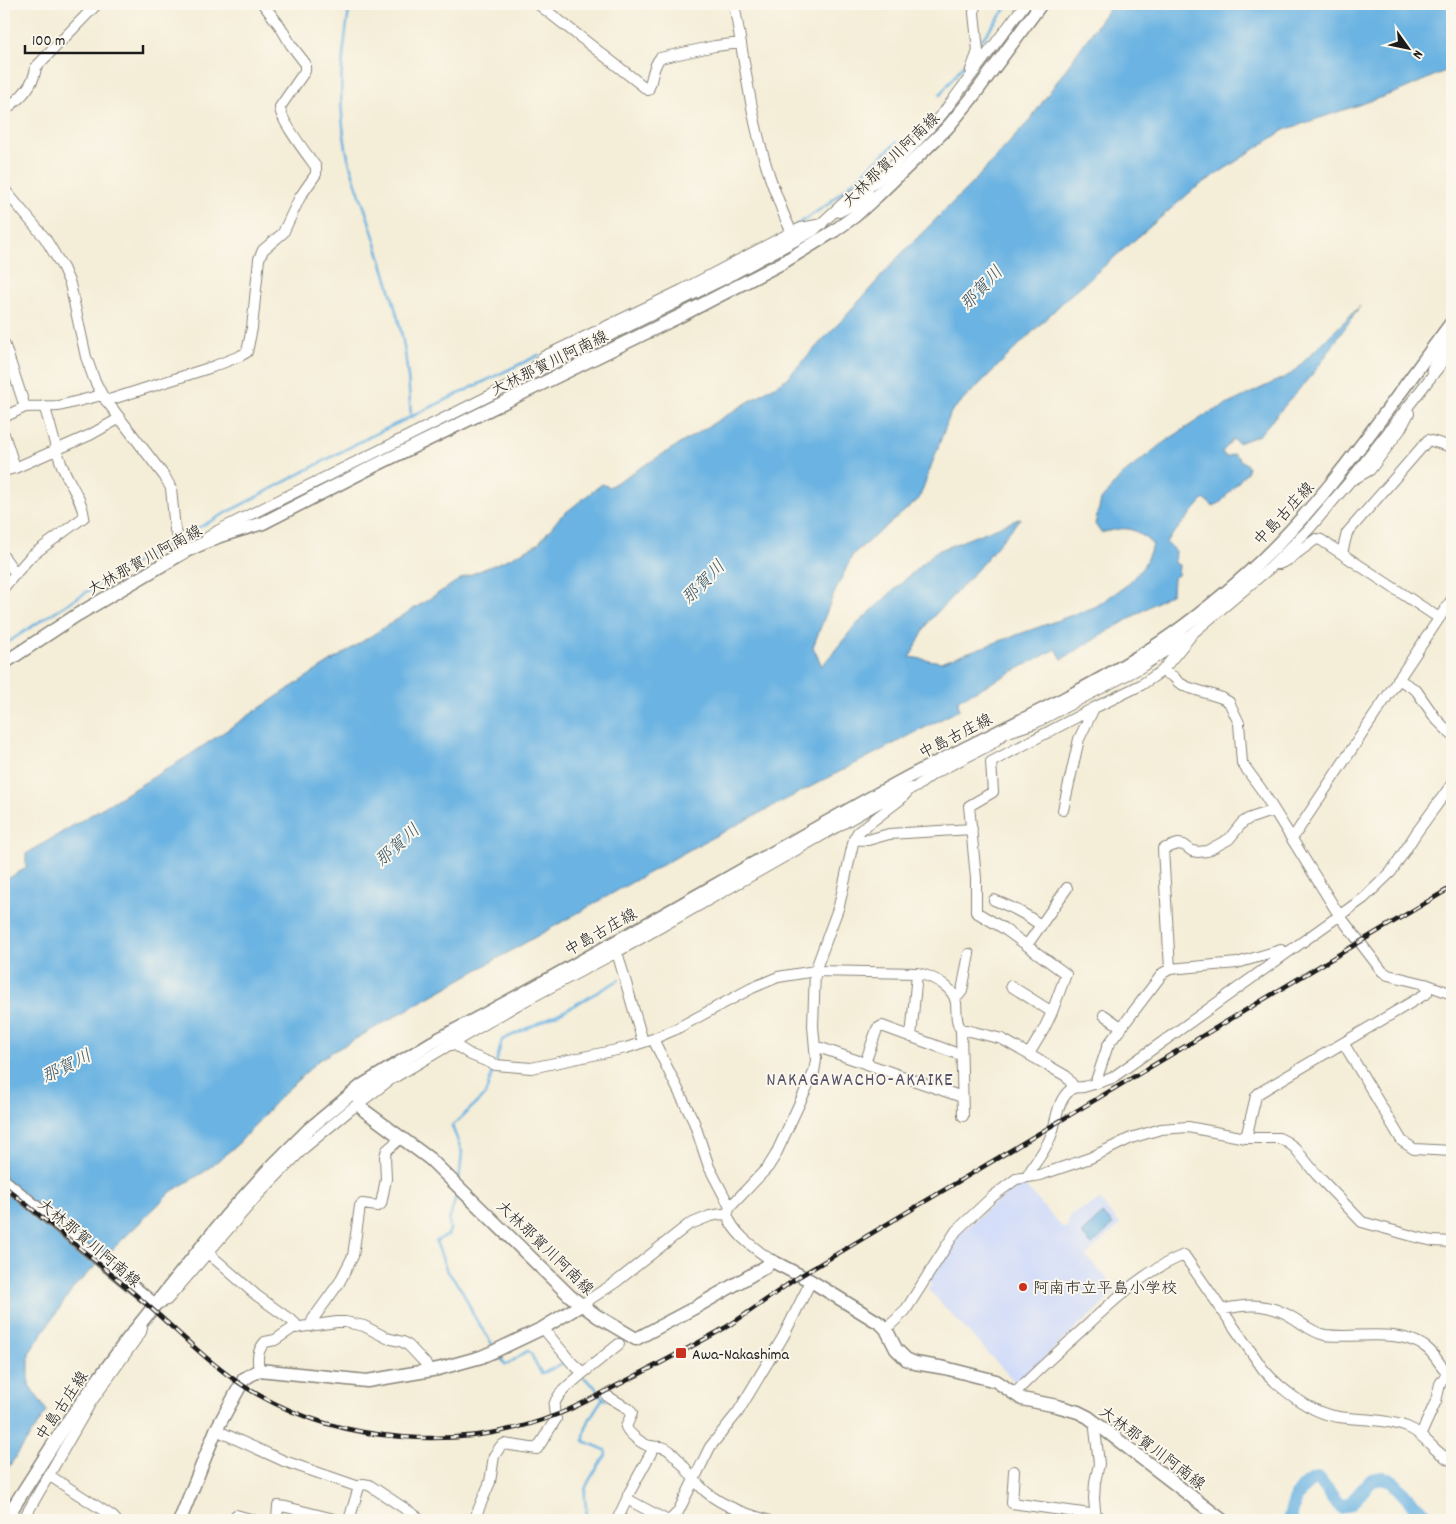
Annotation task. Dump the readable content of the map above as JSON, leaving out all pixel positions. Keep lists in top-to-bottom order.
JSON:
{
  "streets": {
    "main road": ["大林那賀川阿南線", "中島古庄線"]
  },
  "crossings": [
    ["大林那賀川阿南線", "中島古庄線"]
  ],
  "districts": ["NAKAGAWACHO-AKAIKE"],
  "water": ["那賀川"],
  "places": {
    "other": ["阿南市立平島小学校"],
    "transit": ["Awa-Nakashima"]
  },
  "scale_bar": "100 m",
  "north": "bottom right"
}
